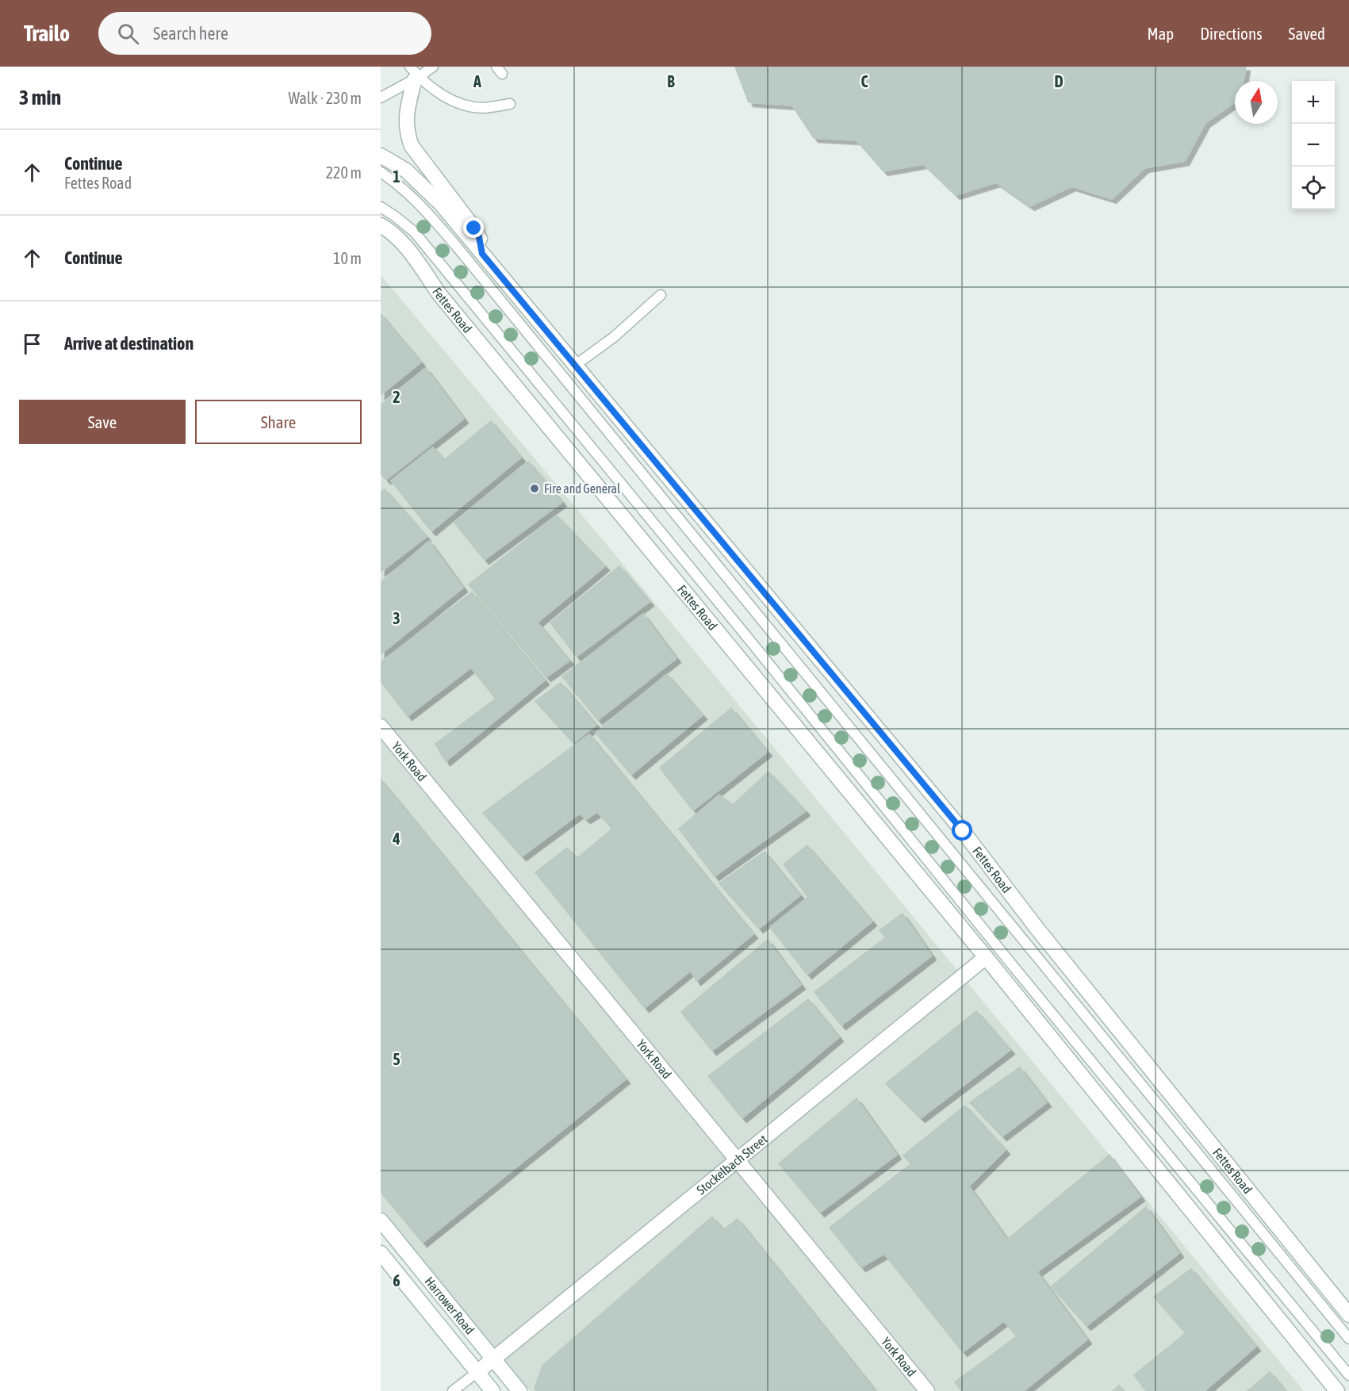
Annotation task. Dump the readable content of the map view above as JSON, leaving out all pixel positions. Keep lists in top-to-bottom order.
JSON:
{
  "streets": {
    "street": [
      "Fettes Road",
      "York Road",
      "Stockelbach Street",
      "Harrower Road"
    ]
  },
  "crossings": [
    ["Fettes Road", "Stockelbach Street"],
    ["York Road", "Stockelbach Street"],
    ["Stockelbach Street", "Harrower Road"]
  ],
  "places": ["Fire and General"],
  "north": "top",
  "page": {
    "header": "Trailo",
    "search": "Search here",
    "nav": ["Map", "Directions", "Saved"],
    "heading": ["3 min", "Walk · 230 m"],
    "map_buttons": ["+", "−"],
    "list": [
      ["Continue", "Fettes Road", "220 m"],
      ["Continue", "10 m"],
      "Arrive at destination"
    ],
    "buttons": ["Save", "Share"]
  },
  "grid": {
    "columns": [
      "A",
      "B",
      "C",
      "D"
    ],
    "rows": [
      "1",
      "2",
      "3",
      "4",
      "5",
      "6"
    ]
  }
}
